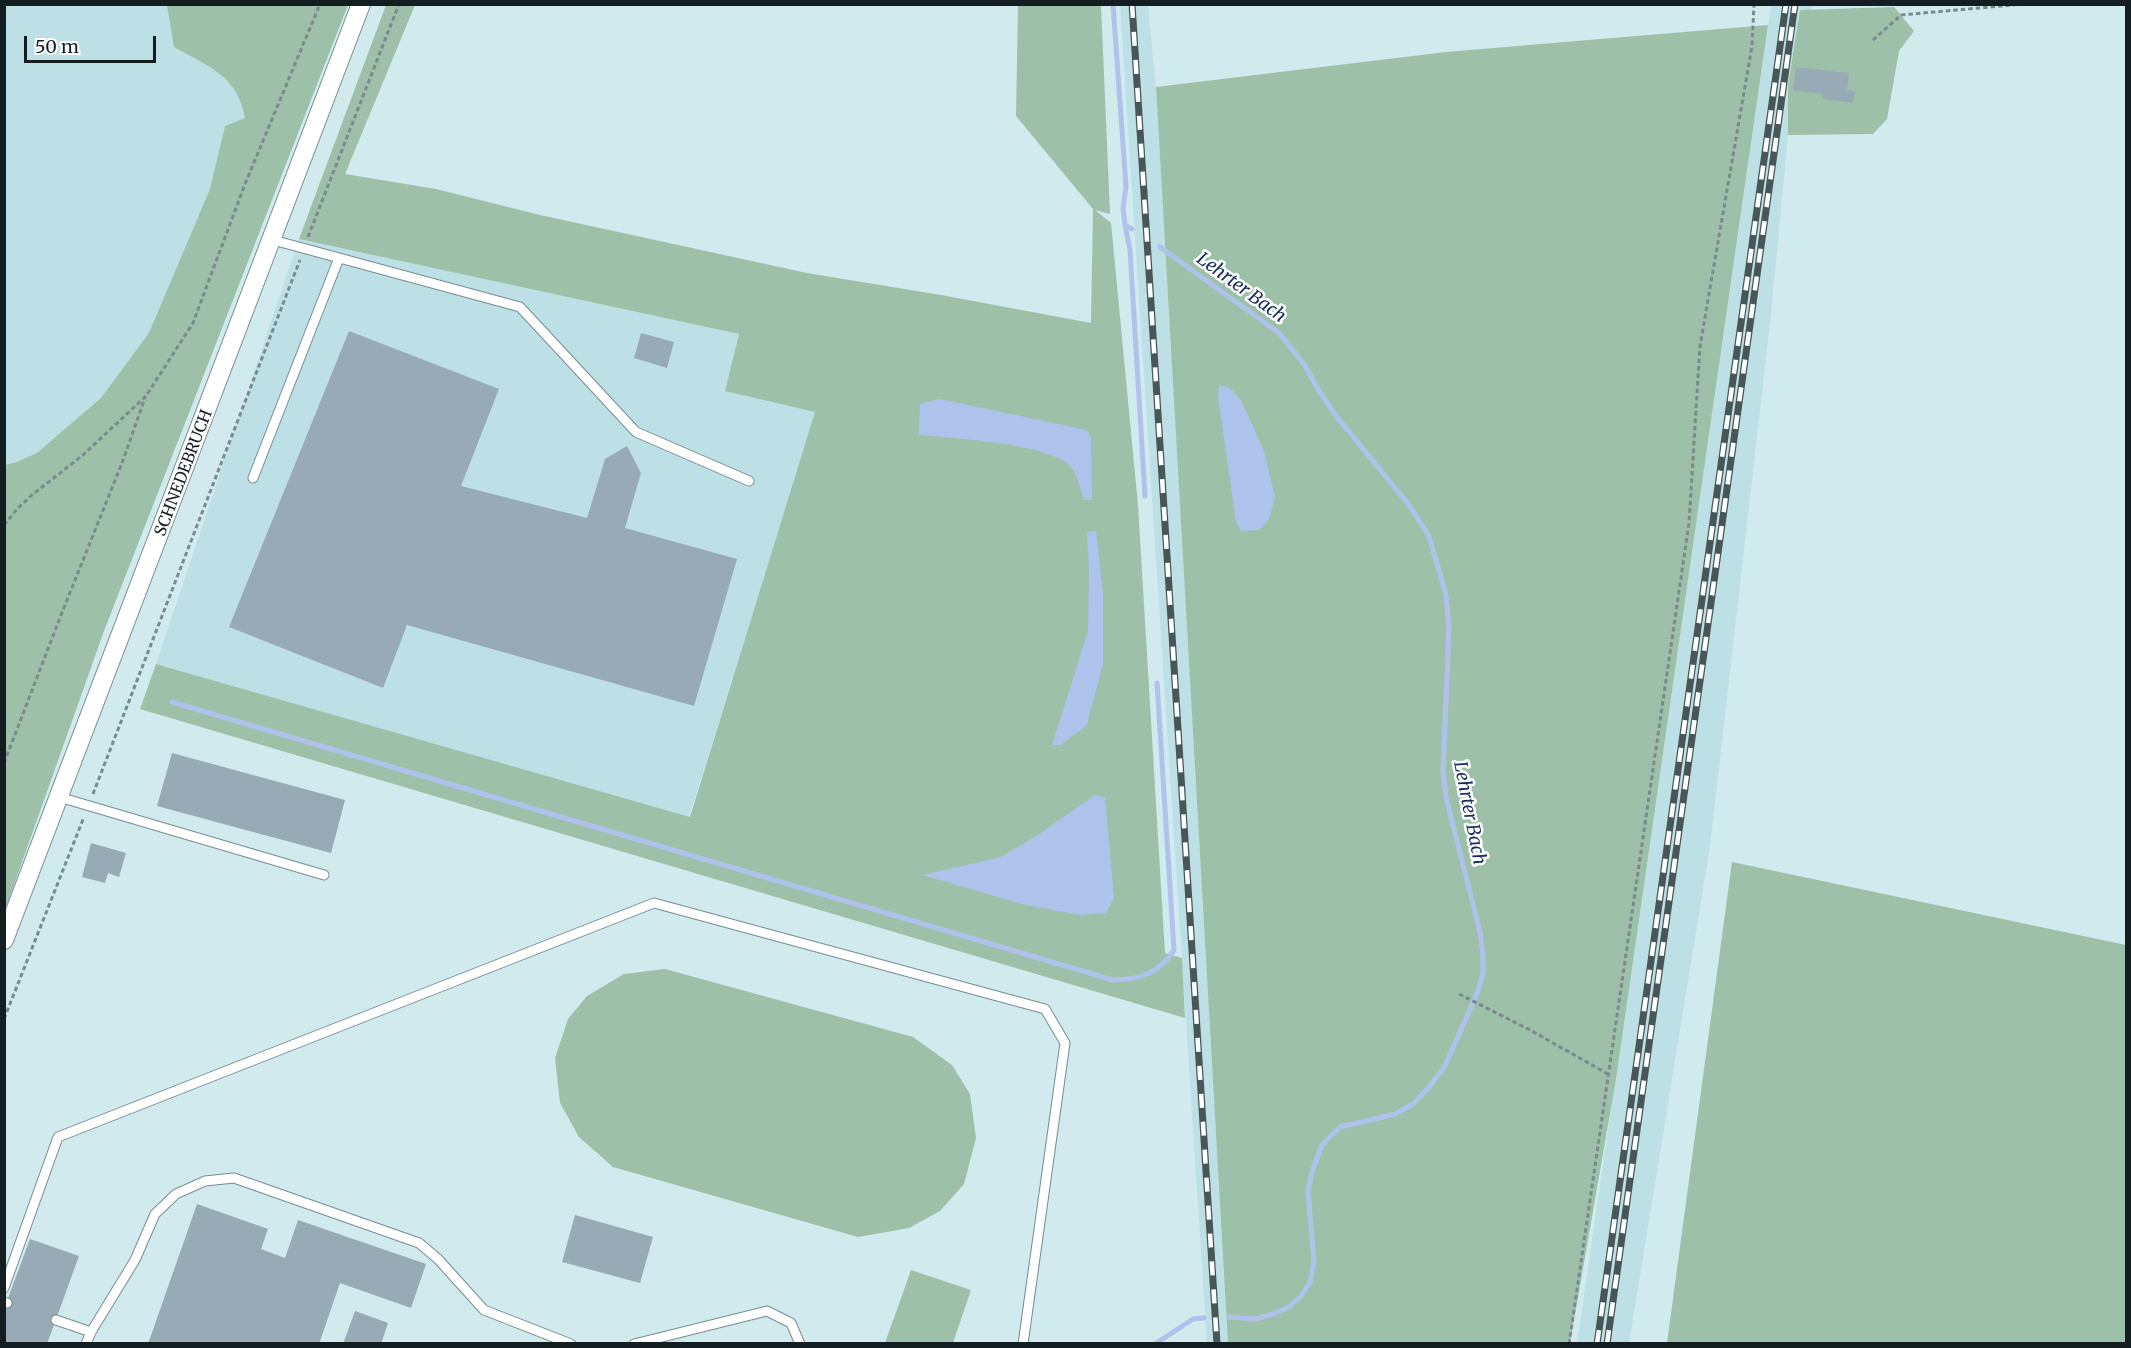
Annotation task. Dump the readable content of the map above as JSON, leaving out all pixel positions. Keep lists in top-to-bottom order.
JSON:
{
  "streets": {
    "street": ["SCHNEDEBRUCH"]
  },
  "water": ["Lehrter Bach"],
  "scale_bar": "50 m"
}
